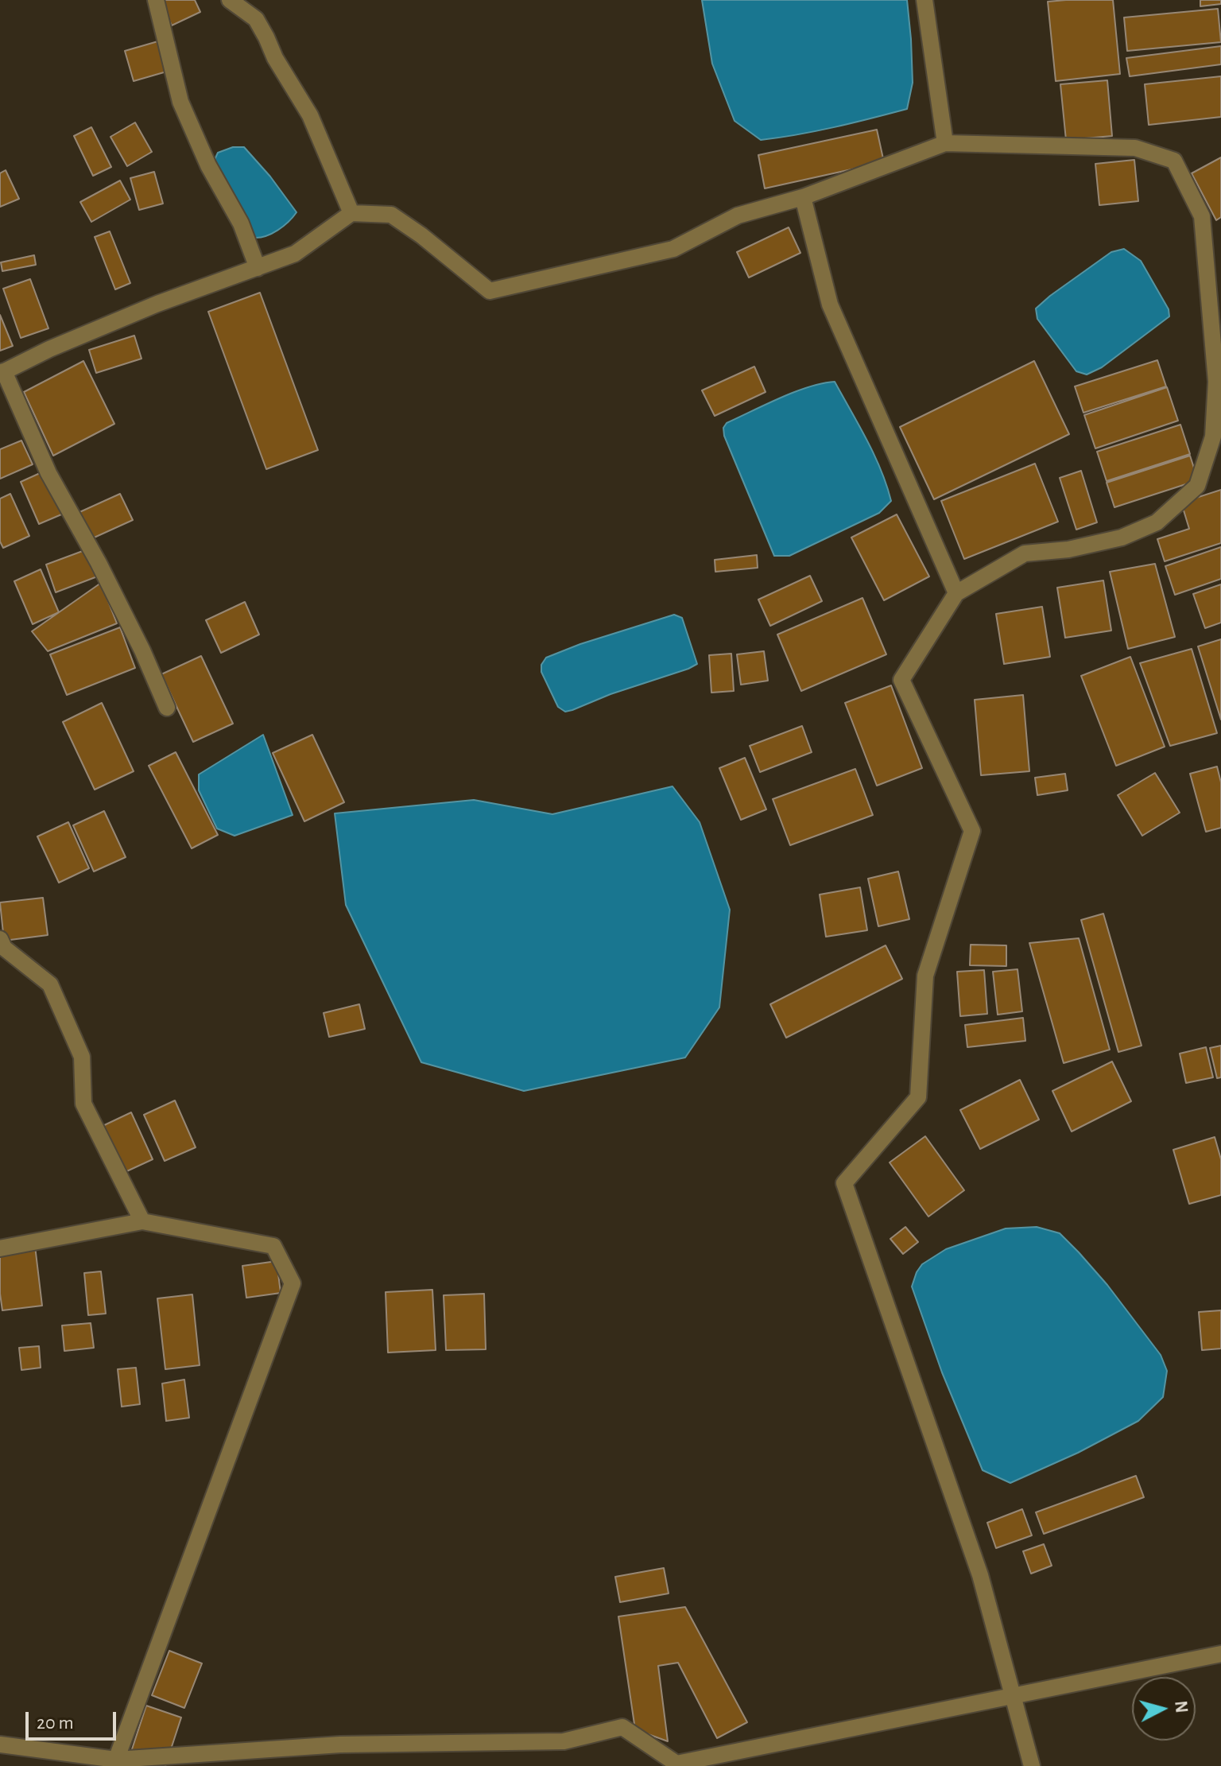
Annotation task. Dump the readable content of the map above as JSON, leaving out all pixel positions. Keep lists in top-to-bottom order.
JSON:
{
  "scale_bar": "20 m",
  "north": "right"
}
